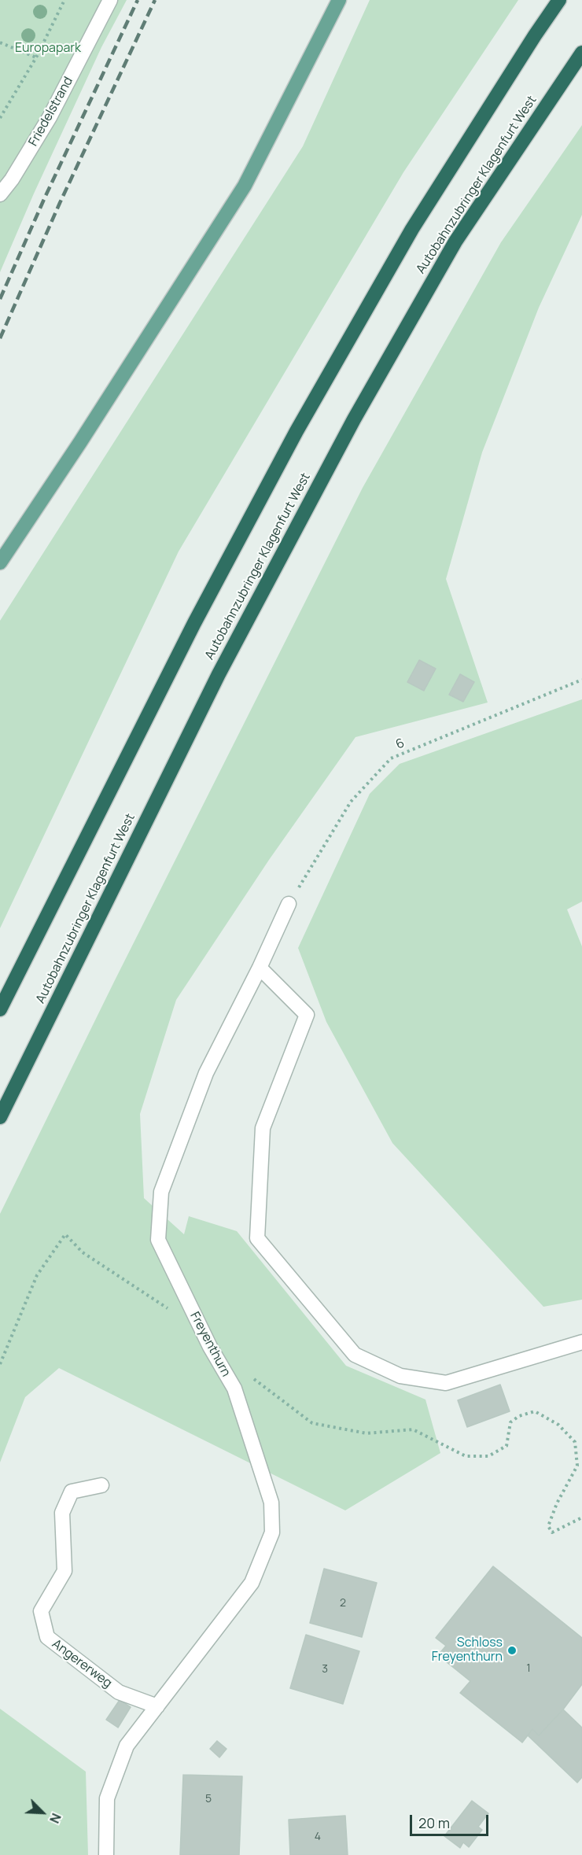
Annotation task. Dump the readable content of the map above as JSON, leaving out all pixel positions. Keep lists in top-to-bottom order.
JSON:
{
  "streets": {
    "highway": ["Autobahnzubringer Klagenfurt West"],
    "street": ["Friedelstrand", "Freyenthurn", "Angererweg"],
    "path": ["6"]
  },
  "crossings": [
    ["6", "Freyenthurn"],
    ["Freyenthurn", "Angererweg"]
  ],
  "parks": ["Europapark"],
  "places": ["Schloss Freyenthurn"],
  "house_numbers": [
    "2",
    "1",
    "3",
    "5",
    "4"
  ],
  "scale_bar": "20 m",
  "north": "bottom right"
}
